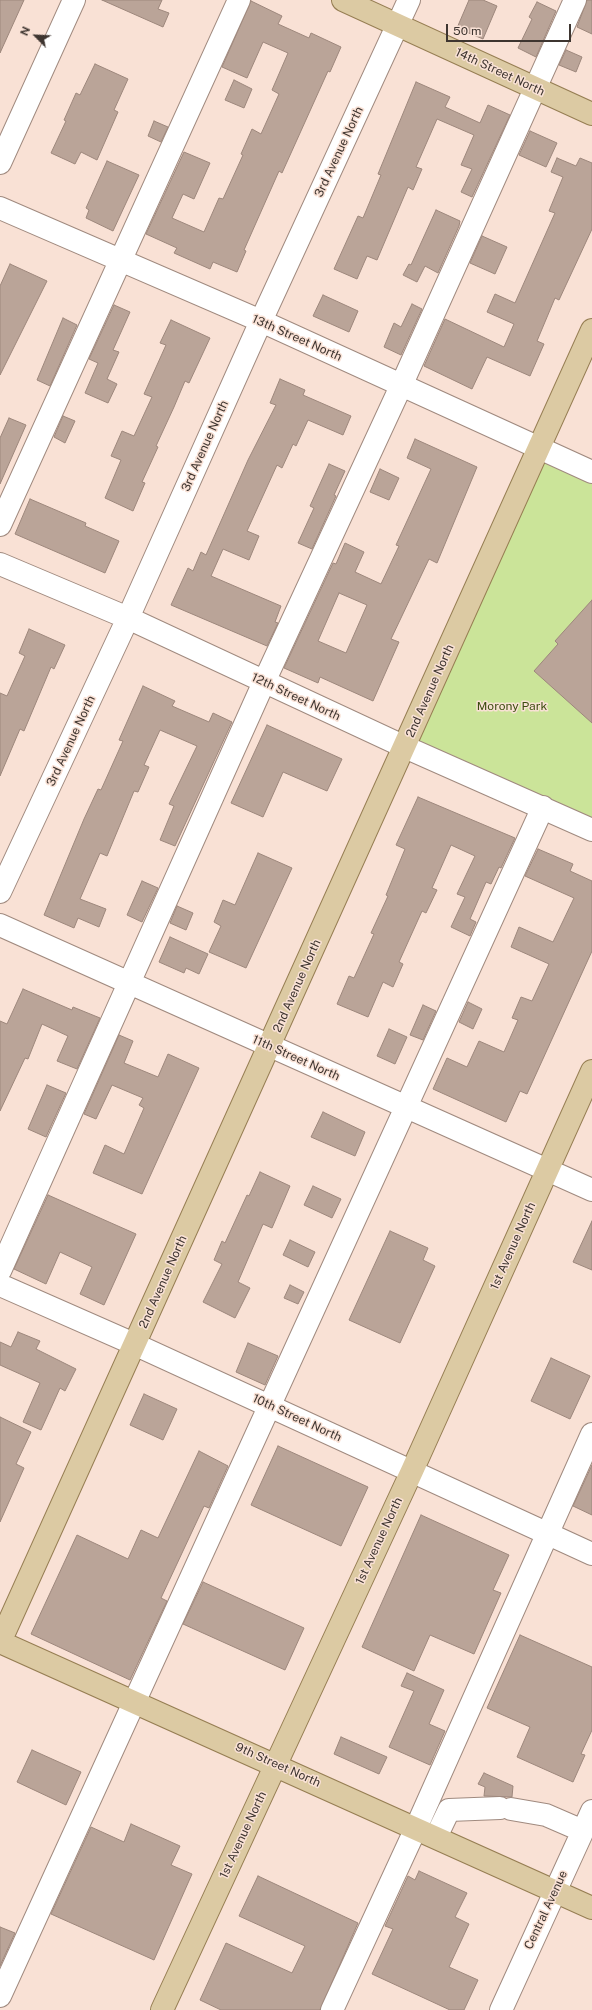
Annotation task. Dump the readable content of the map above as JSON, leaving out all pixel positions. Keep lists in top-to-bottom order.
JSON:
{
  "streets": {
    "main road": [
      "14th Street North",
      "2nd Avenue North",
      "1st Avenue North",
      "9th Street North"
    ],
    "street": [
      "3rd Avenue North",
      "13th Street North",
      "12th Street North",
      "11th Street North",
      "10th Street North",
      "Central Avenue"
    ]
  },
  "crossings": [
    ["14th Street North", "3rd Avenue North"],
    ["3rd Avenue North", "13th Street North"],
    ["3rd Avenue North", "12th Street North"],
    ["13th Street North", "2nd Avenue North"],
    ["2nd Avenue North", "12th Street North"],
    ["2nd Avenue North", "11th Street North"],
    ["2nd Avenue North", "10th Street North"],
    ["2nd Avenue North", "9th Street North"],
    ["11th Street North", "1st Avenue North"],
    ["1st Avenue North", "10th Street North"],
    ["1st Avenue North", "9th Street North"],
    ["9th Street North", "Central Avenue"]
  ],
  "parks": ["Morony Park"],
  "scale_bar": "50 m",
  "north": "top left"
}
